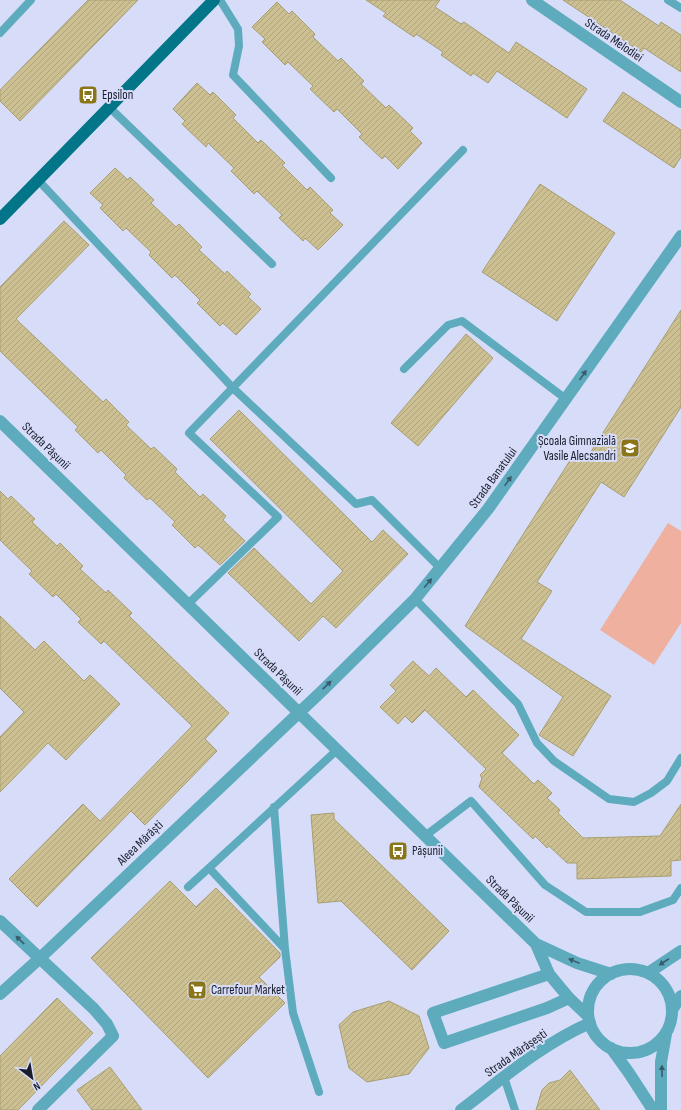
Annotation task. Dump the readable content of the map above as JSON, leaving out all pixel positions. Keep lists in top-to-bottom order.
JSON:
{
  "streets": {
    "street": [
      "Strada Melodiei",
      "Strada Pășunii",
      "Strada Banatului",
      "Aleea Mărăști",
      "Strada Mărășești"
    ]
  },
  "crossings": [
    ["Strada Pășunii", "Strada Banatului"],
    ["Strada Pășunii", "Aleea Mărăști"],
    ["Strada Pășunii", "Strada Mărășești"],
    ["Strada Banatului", "Aleea Mărăști"]
  ],
  "one_way": ["Strada Banatului"],
  "places": {
    "bus stop": ["Epsilon", "Pășunii"],
    "school or university": ["Școala Gimnazială Vasile Alecsandri"],
    "supermarket": ["Carrefour Market"]
  },
  "north": "bottom right"
}
